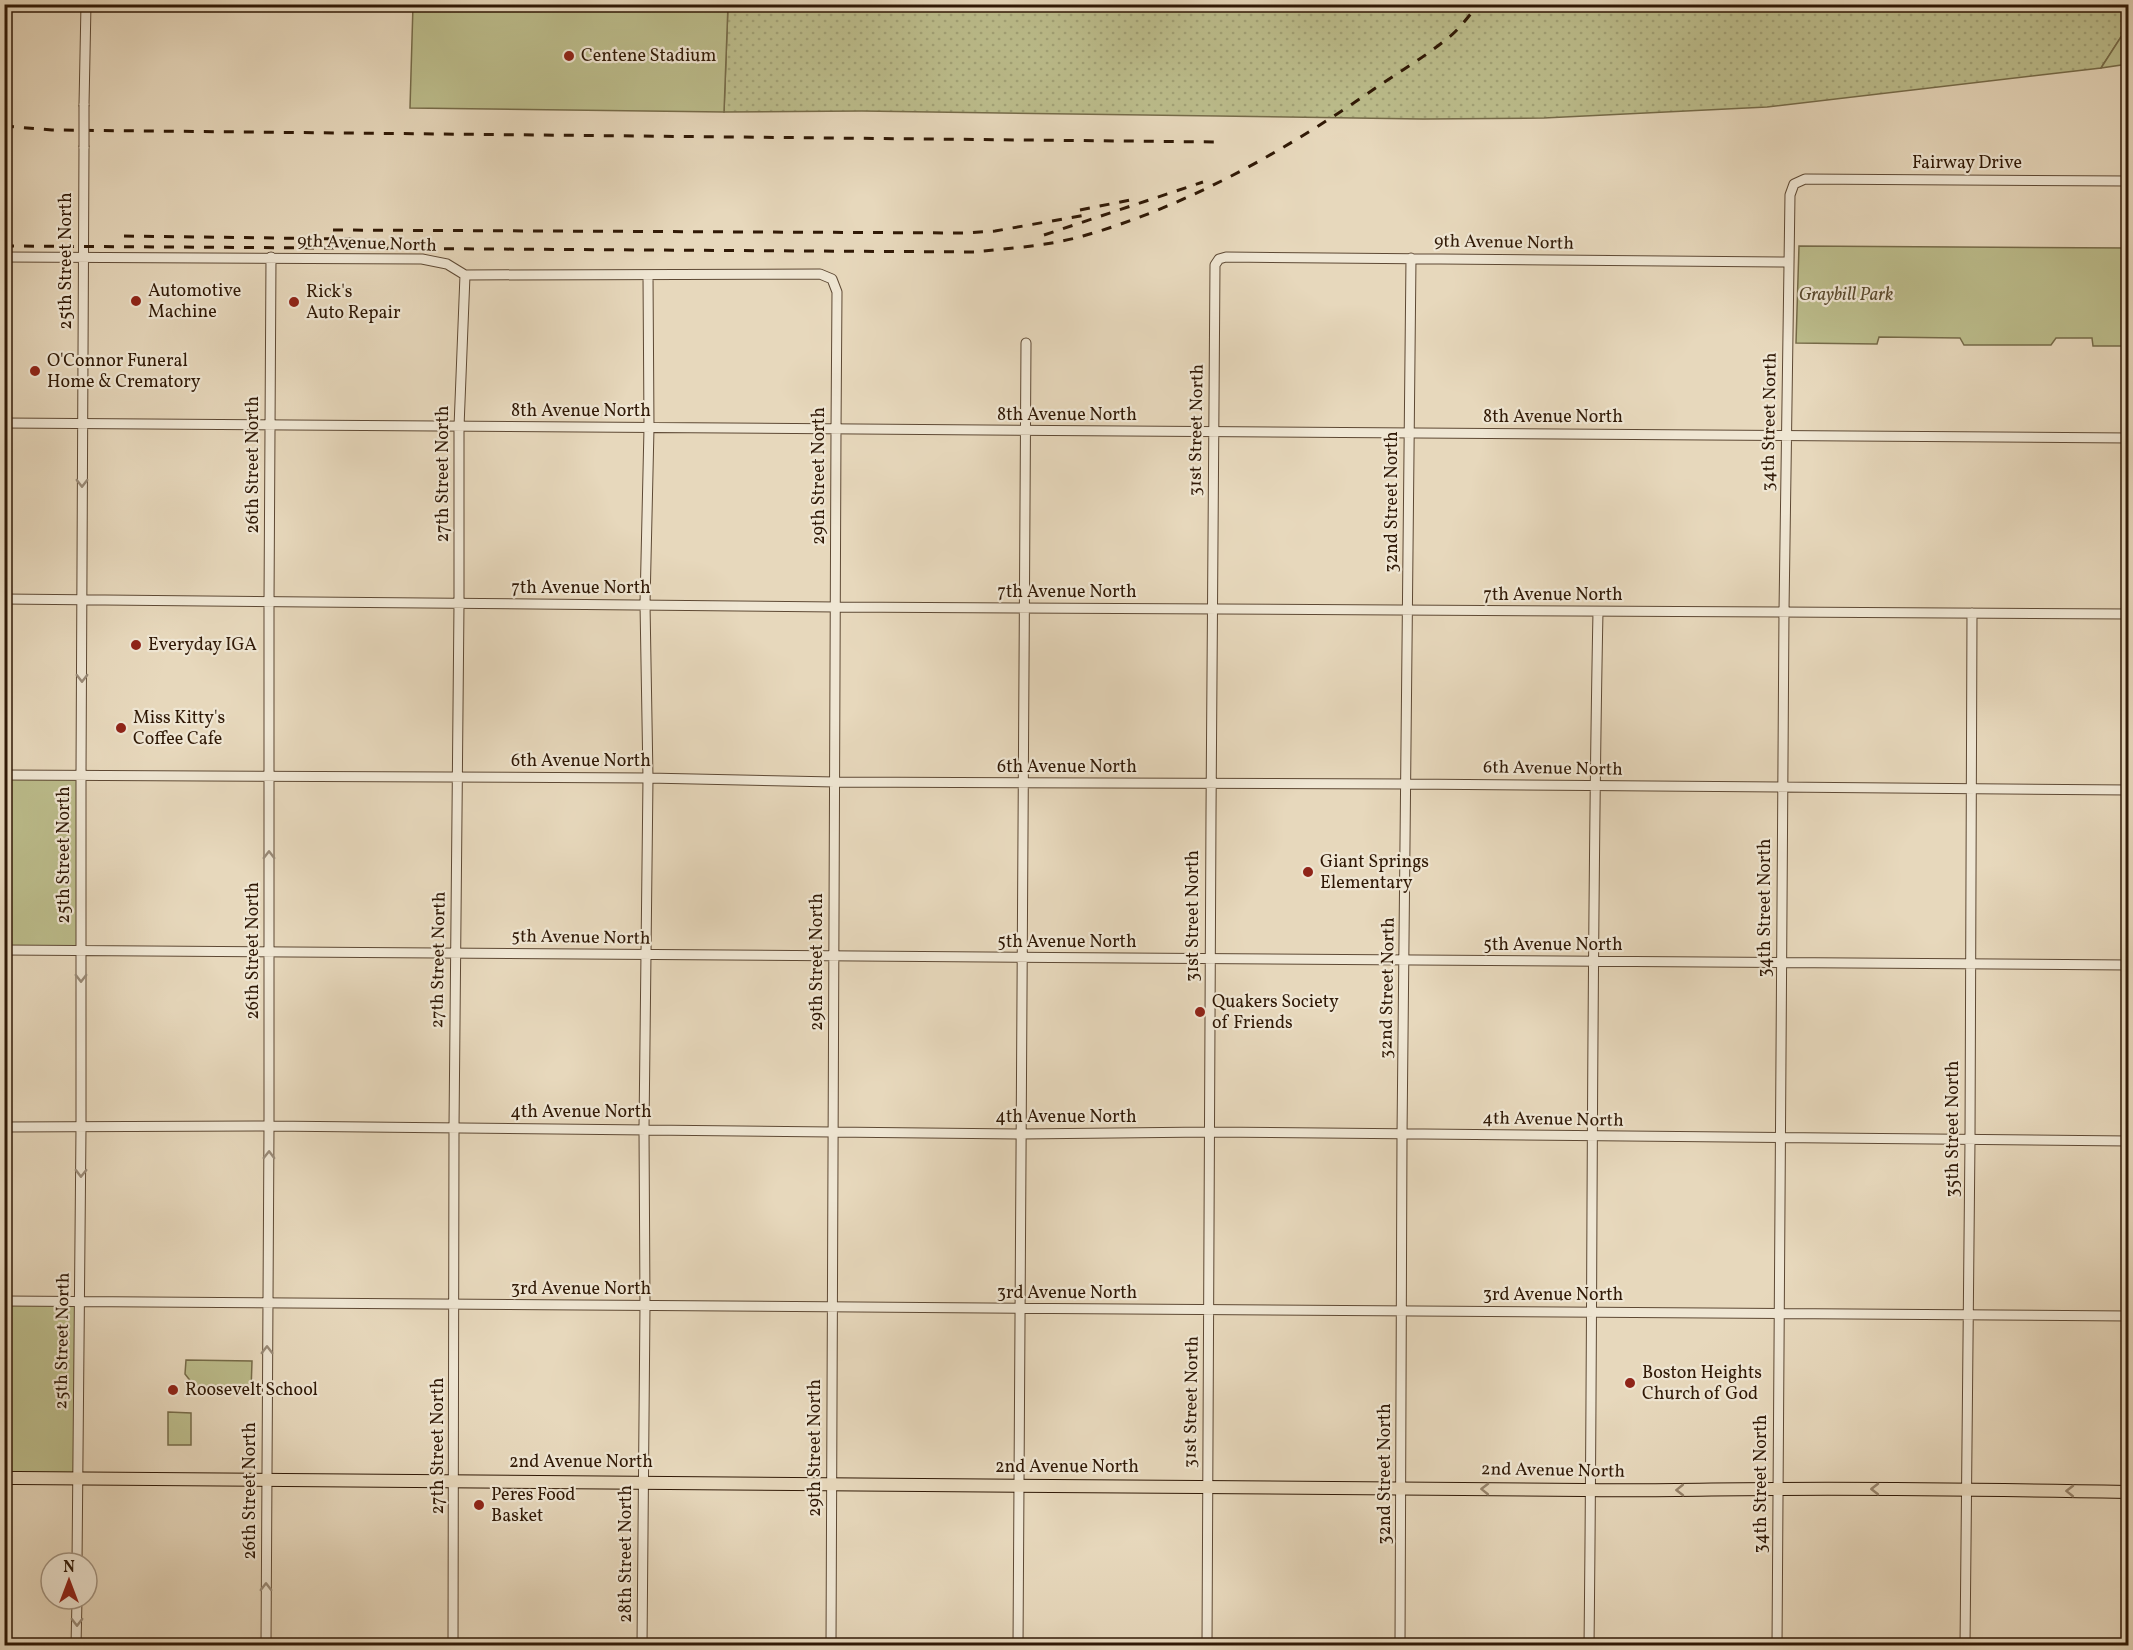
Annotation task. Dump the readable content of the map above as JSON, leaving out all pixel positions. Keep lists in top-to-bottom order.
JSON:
{
  "streets": {
    "main road": ["2nd Avenue North"],
    "street": [
      "Fairway Drive",
      "9th Avenue North",
      "25th Street North",
      "8th Avenue North",
      "34th Street North",
      "31st Street North",
      "26th Street North",
      "27th Street North",
      "29th Street North",
      "32nd Street North",
      "7th Avenue North",
      "6th Avenue North",
      "5th Avenue North",
      "4th Avenue North",
      "35th Street North",
      "3rd Avenue North",
      "28th Street North"
    ]
  },
  "crossings": [
    ["Fairway Drive", "34th Street North"],
    ["9th Avenue North", "25th Street North"],
    ["9th Avenue North", "34th Street North"],
    ["9th Avenue North", "31st Street North"],
    ["9th Avenue North", "26th Street North"],
    ["9th Avenue North", "27th Street North"],
    ["9th Avenue North", "29th Street North"],
    ["9th Avenue North", "32nd Street North"],
    ["9th Avenue North", "28th Street North"],
    ["25th Street North", "8th Avenue North"],
    ["25th Street North", "7th Avenue North"],
    ["25th Street North", "6th Avenue North"],
    ["25th Street North", "5th Avenue North"],
    ["25th Street North", "4th Avenue North"],
    ["25th Street North", "3rd Avenue North"],
    ["25th Street North", "2nd Avenue North"],
    ["8th Avenue North", "34th Street North"],
    ["8th Avenue North", "31st Street North"],
    ["8th Avenue North", "26th Street North"],
    ["8th Avenue North", "27th Street North"],
    ["8th Avenue North", "29th Street North"],
    ["8th Avenue North", "32nd Street North"],
    ["8th Avenue North", "28th Street North"],
    ["34th Street North", "7th Avenue North"],
    ["34th Street North", "6th Avenue North"],
    ["34th Street North", "5th Avenue North"],
    ["34th Street North", "4th Avenue North"],
    ["34th Street North", "3rd Avenue North"],
    ["34th Street North", "2nd Avenue North"],
    ["31st Street North", "7th Avenue North"],
    ["31st Street North", "6th Avenue North"],
    ["31st Street North", "5th Avenue North"],
    ["31st Street North", "4th Avenue North"],
    ["31st Street North", "3rd Avenue North"],
    ["31st Street North", "2nd Avenue North"],
    ["26th Street North", "7th Avenue North"],
    ["26th Street North", "6th Avenue North"],
    ["26th Street North", "5th Avenue North"],
    ["26th Street North", "4th Avenue North"],
    ["26th Street North", "3rd Avenue North"],
    ["26th Street North", "2nd Avenue North"],
    ["27th Street North", "7th Avenue North"],
    ["27th Street North", "6th Avenue North"],
    ["27th Street North", "5th Avenue North"],
    ["27th Street North", "4th Avenue North"],
    ["27th Street North", "3rd Avenue North"],
    ["27th Street North", "2nd Avenue North"],
    ["29th Street North", "7th Avenue North"],
    ["29th Street North", "6th Avenue North"],
    ["29th Street North", "5th Avenue North"],
    ["29th Street North", "4th Avenue North"],
    ["29th Street North", "3rd Avenue North"],
    ["29th Street North", "2nd Avenue North"],
    ["32nd Street North", "7th Avenue North"],
    ["32nd Street North", "6th Avenue North"],
    ["32nd Street North", "5th Avenue North"],
    ["32nd Street North", "4th Avenue North"],
    ["32nd Street North", "3rd Avenue North"],
    ["32nd Street North", "2nd Avenue North"],
    ["7th Avenue North", "35th Street North"],
    ["7th Avenue North", "28th Street North"],
    ["6th Avenue North", "35th Street North"],
    ["6th Avenue North", "28th Street North"],
    ["5th Avenue North", "35th Street North"],
    ["5th Avenue North", "28th Street North"],
    ["4th Avenue North", "35th Street North"],
    ["4th Avenue North", "28th Street North"],
    ["35th Street North", "3rd Avenue North"],
    ["35th Street North", "2nd Avenue North"],
    ["3rd Avenue North", "28th Street North"],
    ["2nd Avenue North", "28th Street North"]
  ],
  "one_way": ["25th Street North", "26th Street North"],
  "parks": ["Graybill Park"],
  "places": [
    "Centene Stadium",
    "Automotive Machine",
    "Rick's Auto Repair",
    "O'Connor Funeral Home & Crematory",
    "Everyday IGA",
    "Miss Kitty's Coffee Cafe",
    "Giant Springs Elementary",
    "Quakers Society of Friends",
    "Boston Heights Church of God",
    "Roosevelt School",
    "Peres Food Basket"
  ],
  "north": "top"
}
